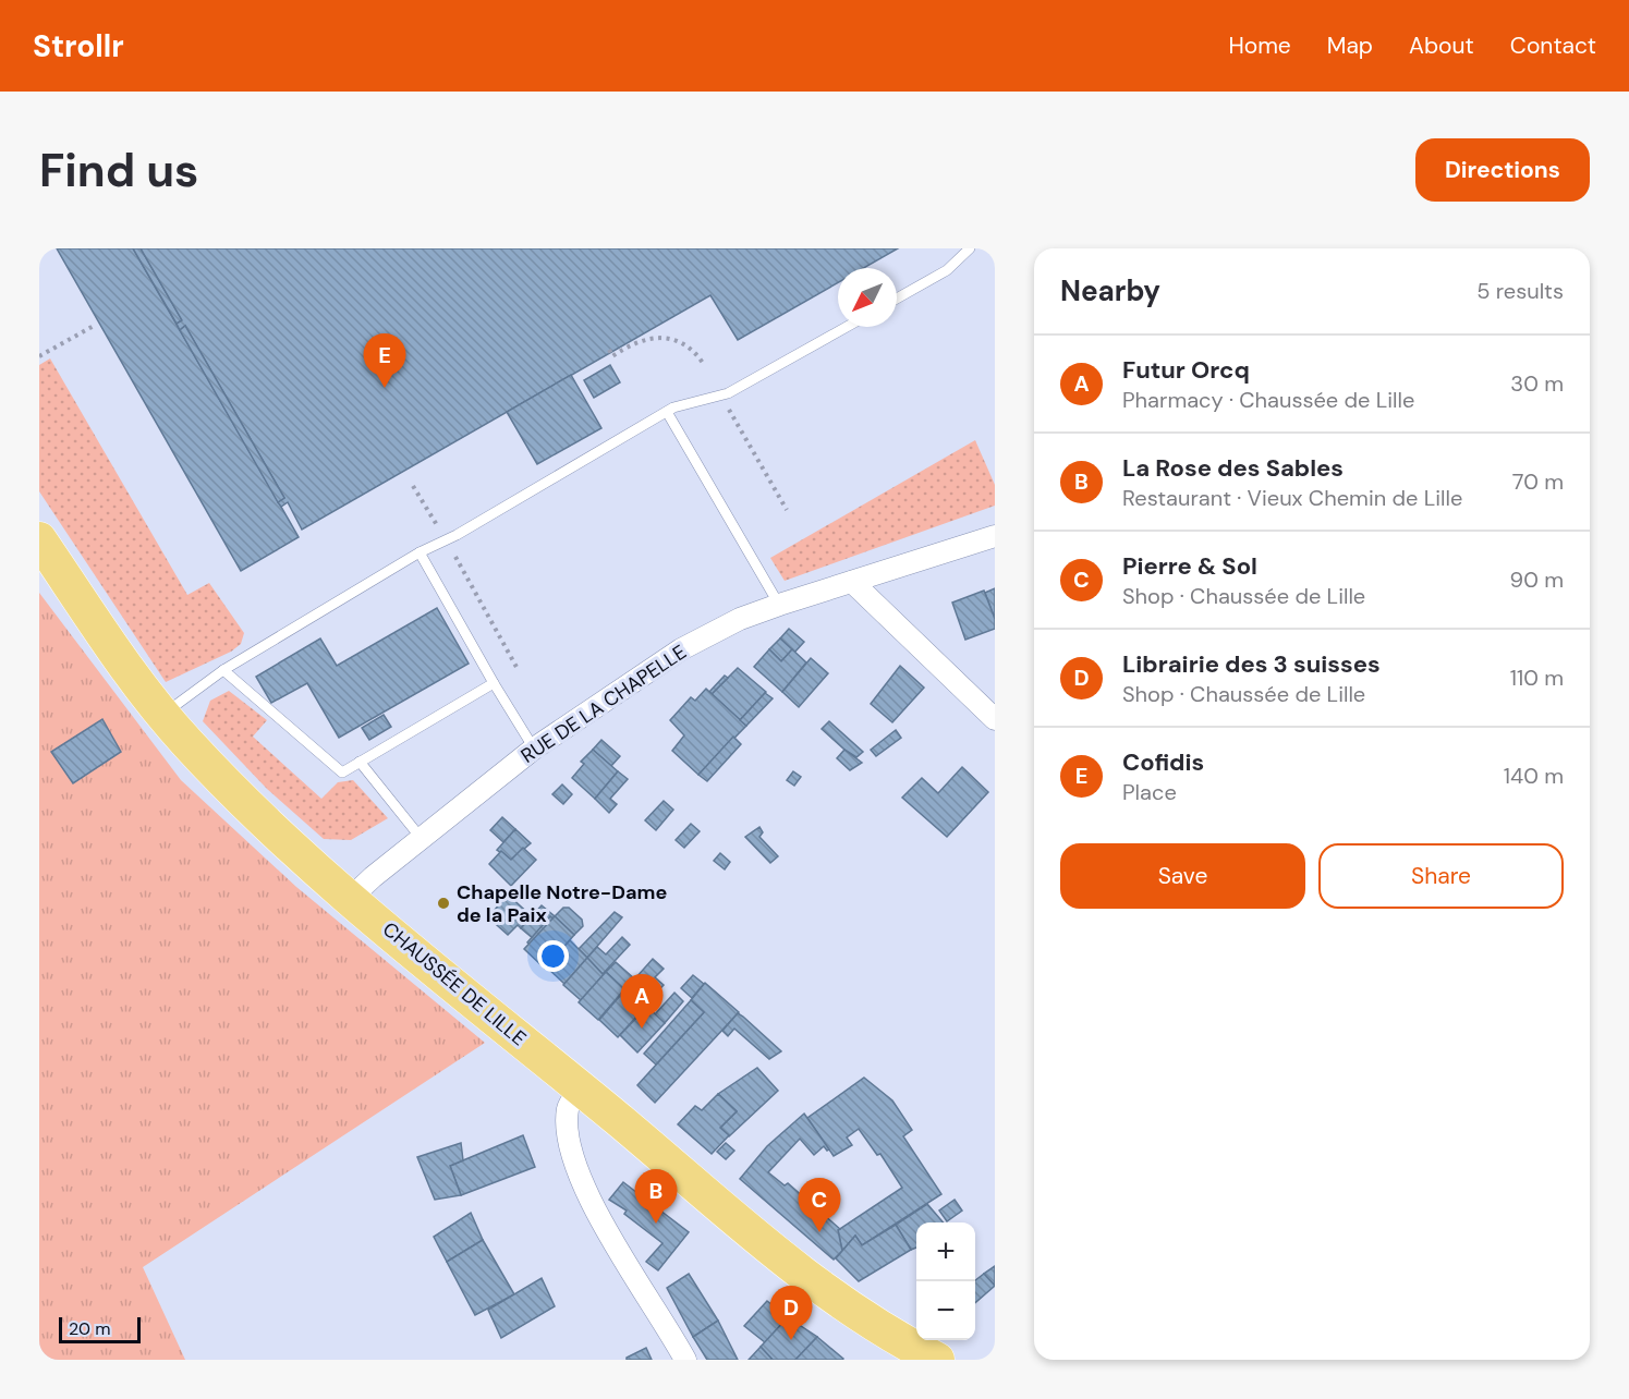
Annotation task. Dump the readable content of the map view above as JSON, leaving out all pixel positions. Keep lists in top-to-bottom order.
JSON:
{
  "streets": {
    "main road": ["CHAUSSÉE DE LILLE"],
    "street": ["RUE DE LA CHAPELLE"]
  },
  "crossings": [
    ["RUE DE LA CHAPELLE", "CHAUSSÉE DE LILLE"]
  ],
  "places": ["Chapelle Notre-Dame de la Paix"],
  "scale_bar": "20 m",
  "north": "bottom left",
  "page": {
    "header": "Strollr",
    "nav": [
      "Home",
      "Map",
      "About",
      "Contact"
    ],
    "buttons": [
      "Directions",
      ["Save", "Share"]
    ],
    "title": "Find us",
    "heading": ["Nearby", "5 results"],
    "pins": [
      "E",
      "A",
      "B",
      "C",
      "D"
    ],
    "list": [
      {
        "mark": "A",
        "name": "Futur Orcq",
        "note": "Pharmacy · Chaussée de Lille",
        "value": "30 m"
      },
      {
        "mark": "B",
        "name": "La Rose des Sables",
        "note": "Restaurant · Vieux Chemin de Lille",
        "value": "70 m"
      },
      {
        "mark": "C",
        "name": "Pierre & Sol",
        "note": "Shop · Chaussée de Lille",
        "value": "90 m"
      },
      {
        "mark": "D",
        "name": "Librairie des 3 suisses",
        "note": "Shop · Chaussée de Lille",
        "value": "110 m"
      },
      {
        "mark": "E",
        "name": "Cofidis",
        "note": "Place",
        "value": "140 m"
      }
    ],
    "map_buttons": ["+", "−"],
    "scale": "20 m"
  }
}
